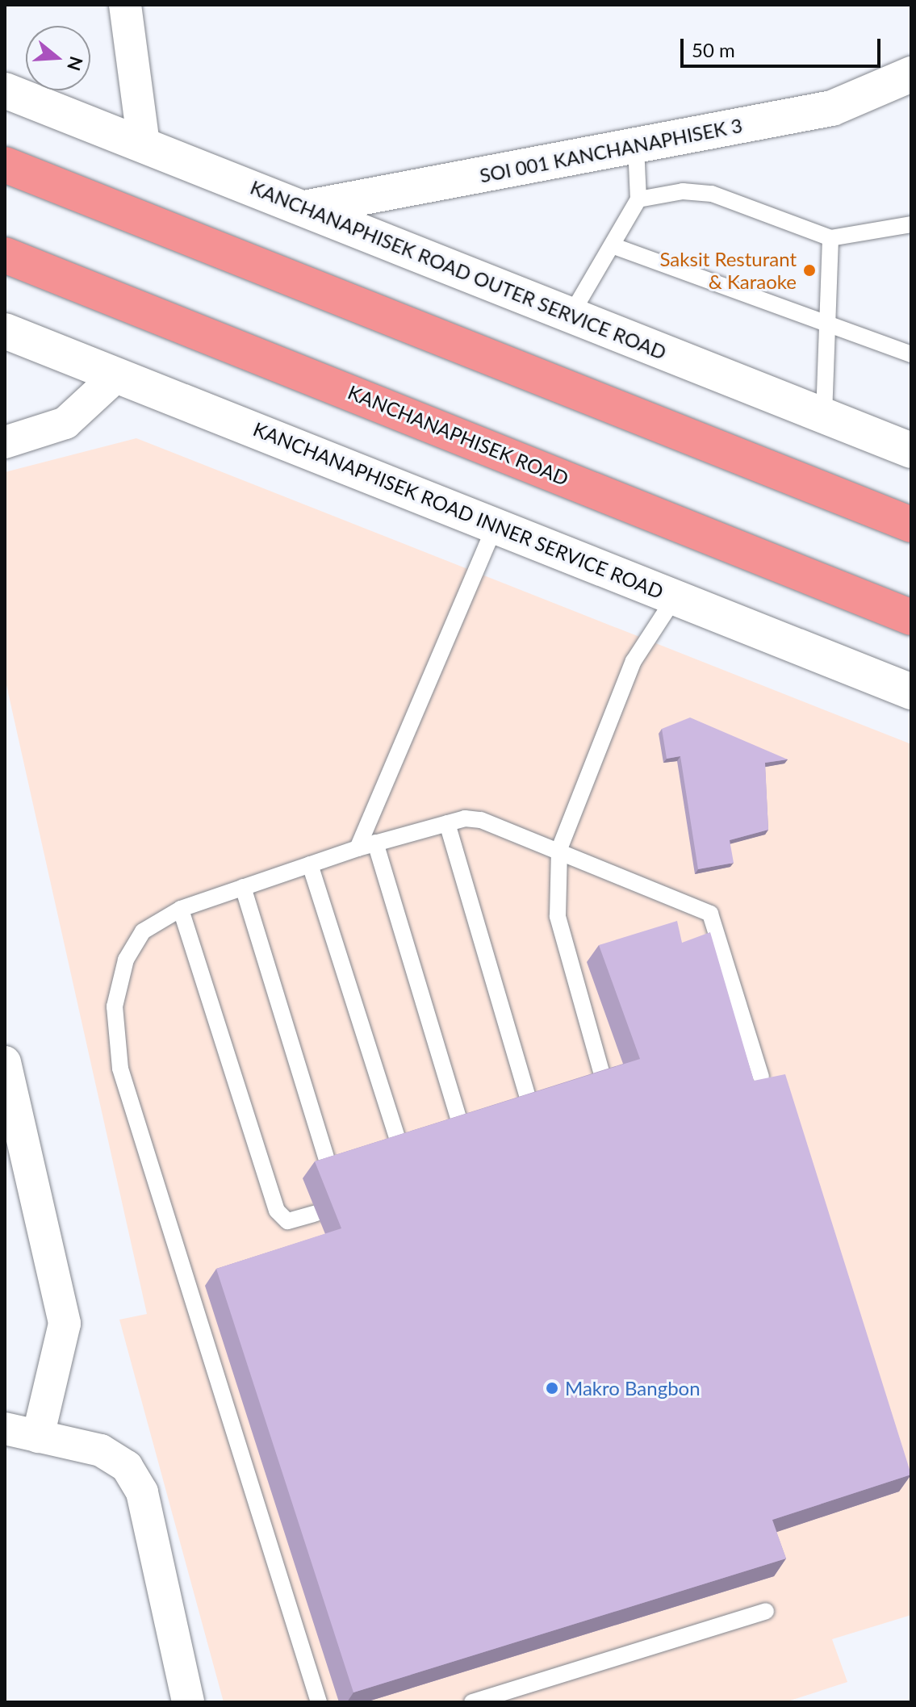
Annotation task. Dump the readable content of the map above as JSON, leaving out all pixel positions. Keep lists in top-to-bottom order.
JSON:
{
  "streets": {
    "highway": ["KANCHANAPHISEK ROAD"],
    "main road": ["SOI 001 KANCHANAPHISEK 3", "KANCHANAPHISEK ROAD OUTER SERVICE ROAD", "KANCHANAPHISEK ROAD INNER SERVICE ROAD"]
  },
  "crossings": [
    ["SOI 001 KANCHANAPHISEK 3", "KANCHANAPHISEK ROAD OUTER SERVICE ROAD"]
  ],
  "places": ["Saksit Resturant & Karaoke", "Makro Bangbon"],
  "scale_bar": "50 m",
  "north": "right"
}
